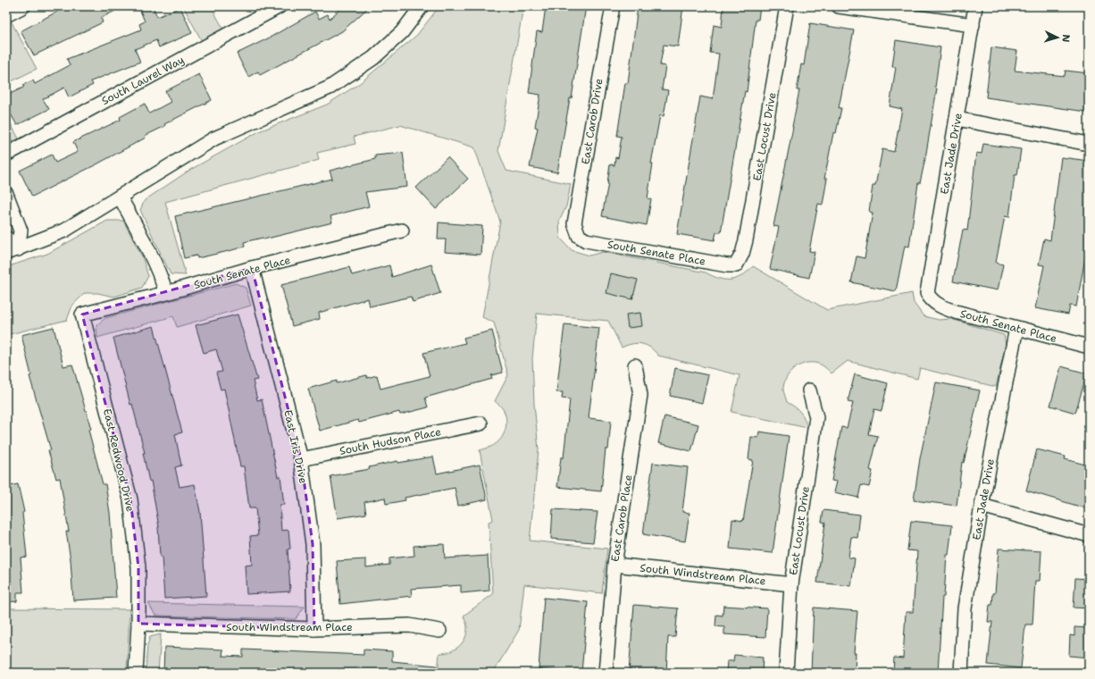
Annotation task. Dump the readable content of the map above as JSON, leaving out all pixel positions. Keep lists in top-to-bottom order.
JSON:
{
  "streets": {
    "street": [
      "South Laurel Way",
      "East Carob Drive",
      "East Locust Drive",
      "East Jade Drive",
      "South Senate Place",
      "South Hudson Place",
      "East Iris Drive",
      "East Redwood Drive",
      "East Carob Place",
      "South Windstream Place"
    ]
  },
  "crossings": [
    ["East Carob Drive", "South Senate Place"],
    ["East Locust Drive", "South Senate Place"],
    ["East Locust Drive", "South Windstream Place"],
    ["East Jade Drive", "South Senate Place"],
    ["South Senate Place", "East Iris Drive"],
    ["South Senate Place", "East Redwood Drive"],
    ["South Hudson Place", "East Iris Drive"],
    ["East Iris Drive", "South Windstream Place"],
    ["East Redwood Drive", "South Windstream Place"],
    ["East Carob Place", "South Windstream Place"]
  ],
  "north": "right"
}
